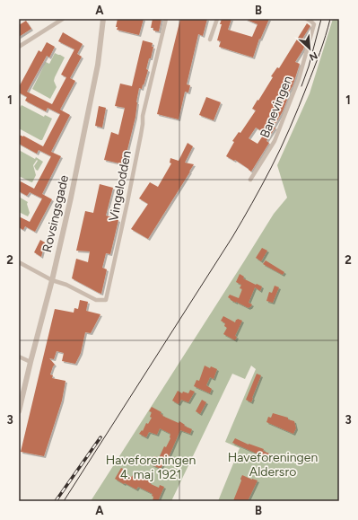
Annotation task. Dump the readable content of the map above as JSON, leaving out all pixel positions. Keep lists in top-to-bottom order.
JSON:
{
  "streets": {
    "street": ["Banevingen", "Vingelodden", "Rovsingsgade"]
  },
  "crossings": [
    ["Vingelodden", "Rovsingsgade"]
  ],
  "parks": ["Haveforeningen Aldersro", "Haveforeningen 4. maj 1921"],
  "north": "bottom right",
  "grid": {
    "columns": ["A", "B"],
    "rows": ["1", "2", "3"]
  }
}
